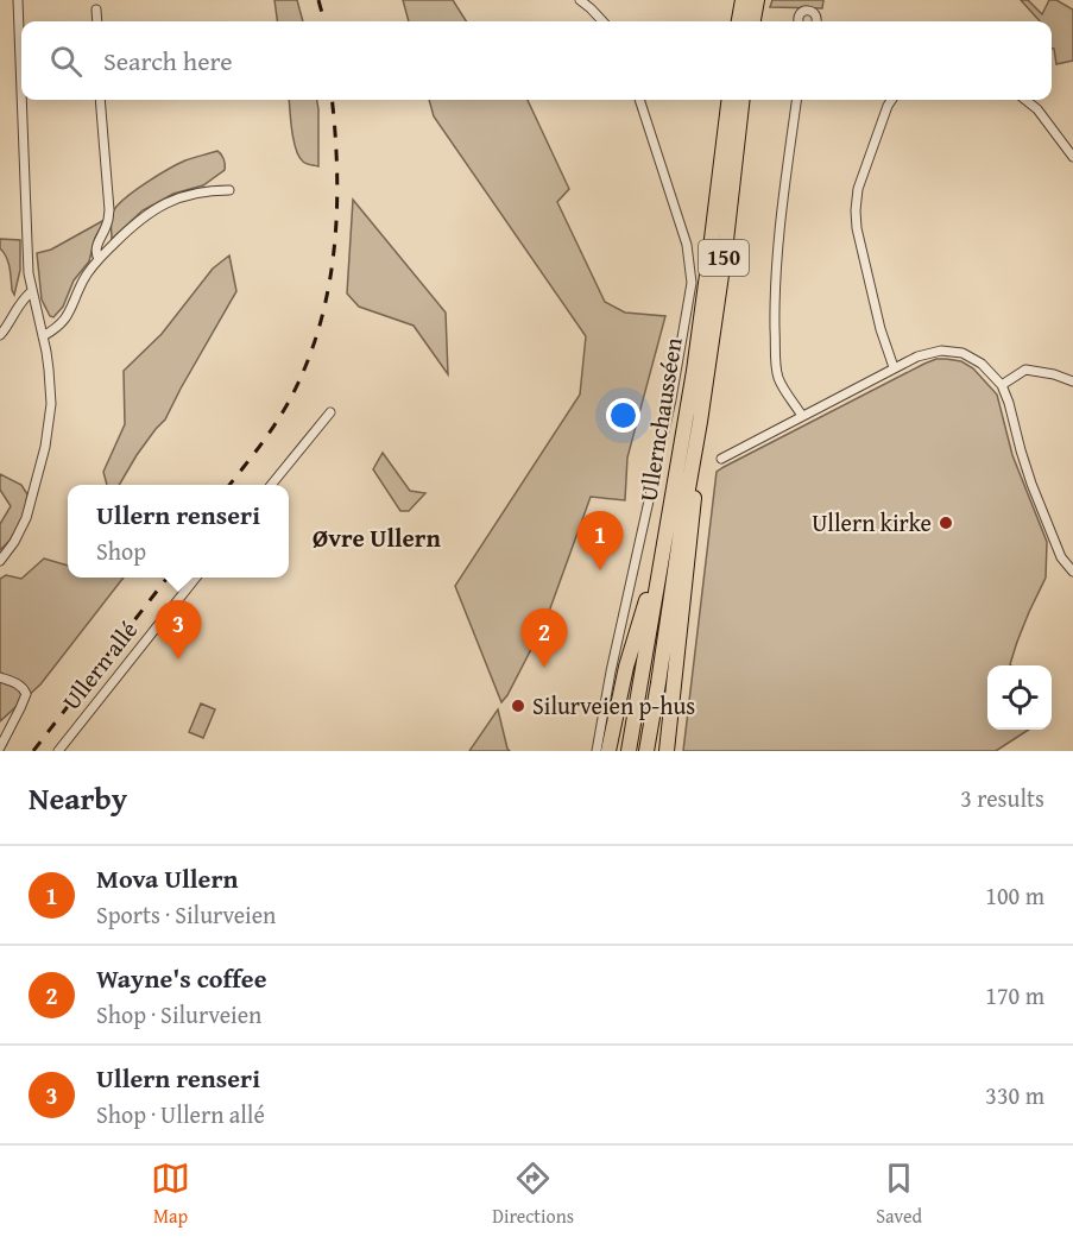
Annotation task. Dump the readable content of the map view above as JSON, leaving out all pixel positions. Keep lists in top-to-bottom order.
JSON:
{
  "streets": {
    "highway": ["150", "Ullernchausséen"],
    "street": ["Ullern allé"]
  },
  "districts": ["Øvre Ullern"],
  "places": ["Ullern kirke", "Silurveien p-hus"],
  "page": {
    "search": "Search here",
    "popup": ["Ullern renseri", "Shop"],
    "pins": ["1", "3", "2"],
    "heading": ["Nearby", "3 results"],
    "list": [
      {
        "mark": "1",
        "name": "Mova Ullern",
        "note": "Sports · Silurveien",
        "value": "100 m"
      },
      {
        "mark": "2",
        "name": "Wayne's coffee",
        "note": "Shop · Silurveien",
        "value": "170 m"
      },
      {
        "mark": "3",
        "name": "Ullern renseri",
        "note": "Shop · Ullern allé",
        "value": "330 m"
      }
    ],
    "nav": ["Map", "Directions", "Saved"]
  }
}
